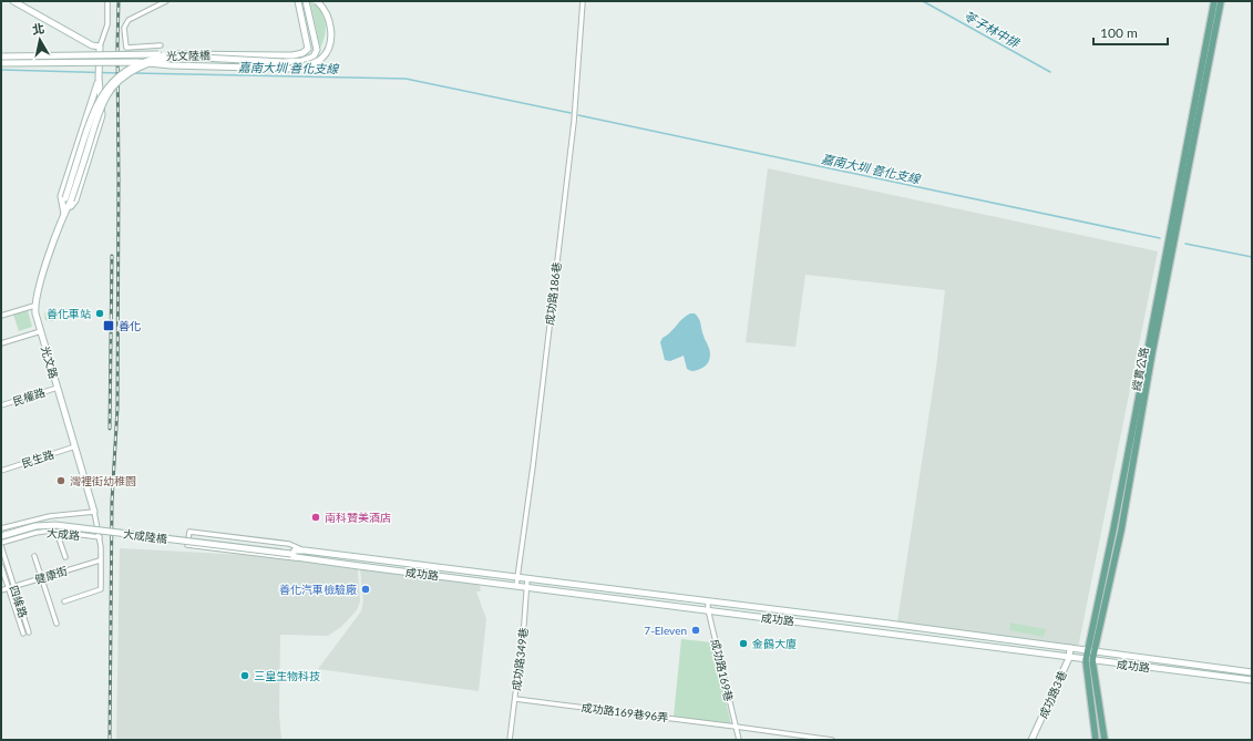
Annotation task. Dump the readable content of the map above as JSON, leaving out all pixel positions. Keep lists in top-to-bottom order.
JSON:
{
  "streets": {
    "main road": [
      "光文陸橋",
      "光文路",
      "縱貫公路",
      "大成陸橋",
      "成功路",
      "成功路3巷"
    ],
    "street": [
      "成功路186巷",
      "民權路",
      "民生路",
      "大成路",
      "健康街",
      "四維路",
      "成功路349巷",
      "成功路169巷",
      "成功路169巷96弄"
    ]
  },
  "crossings": [
    ["成功路186巷", "成功路"],
    ["光文路", "民權路"],
    ["光文路", "民生路"],
    ["光文路", "大成路"],
    ["縱貫公路", "成功路"],
    ["大成路", "四維路"],
    ["大成陸橋", "成功路"],
    ["成功路", "成功路349巷"],
    ["成功路", "成功路169巷"],
    ["成功路", "成功路3巷"],
    ["健康街", "四維路"],
    ["成功路349巷", "成功路169巷96弄"],
    ["成功路169巷", "成功路169巷96弄"]
  ],
  "water": ["苓子林中排", "嘉南大圳 善化支線"],
  "places": {
    "other": [
      "善化車站",
      "灣裡街幼稚園",
      "南科贊美酒店",
      "善化汽車檢驗廠",
      "7-Eleven",
      "金鶴大廈",
      "三皇生物科技"
    ],
    "transit": ["善化"]
  },
  "scale_bar": "100 m",
  "north": "top"
}
